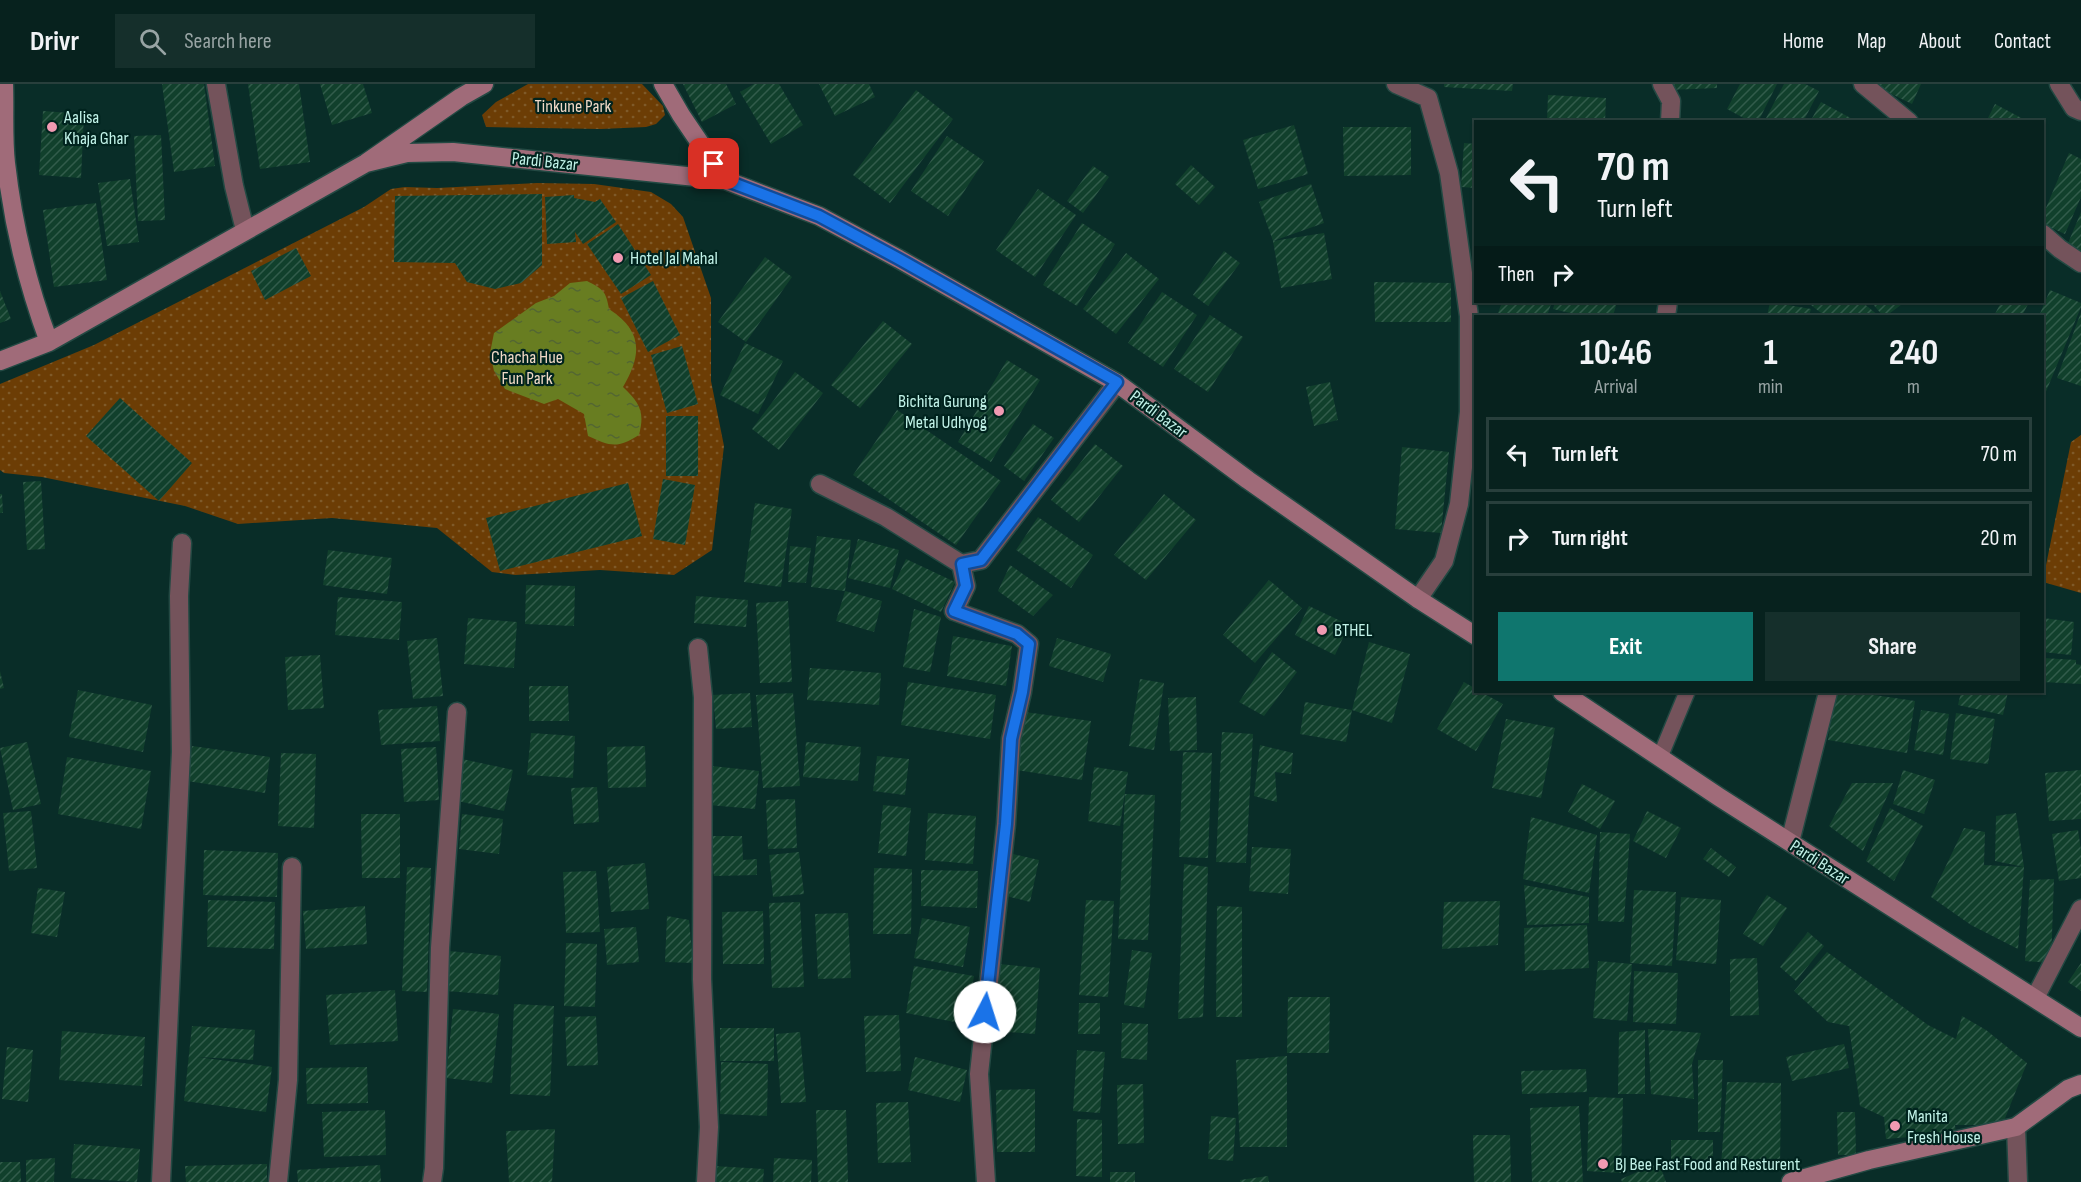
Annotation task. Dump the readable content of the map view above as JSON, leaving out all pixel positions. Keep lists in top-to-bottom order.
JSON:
{
  "streets": {
    "main road": ["Pardi Bazar"]
  },
  "parks": ["Tinkune Park", "Chacha Hue Fun Park"],
  "places": [
    "Aalisa Khaja Ghar",
    "Hotel Jal Mahal",
    "Bichita Gurung Metal Udhyog",
    "BTHEL",
    "Manita Fresh House",
    "BJ Bee Fast Food and Resturent"
  ],
  "page": {
    "header": "Drivr",
    "search": "Search here",
    "nav": [
      "Home",
      "Map",
      "About",
      "Contact"
    ],
    "turn": ["70 m", "Turn left"],
    "then": "Then",
    "eta": [
      "10:46",
      "Arrival",
      "1",
      "min",
      "240",
      "m"
    ],
    "list": [
      {
        "name": "Turn left",
        "value": "70 m"
      },
      {
        "name": "Turn right",
        "value": "20 m"
      }
    ],
    "buttons": ["Exit", "Share"]
  }
}
